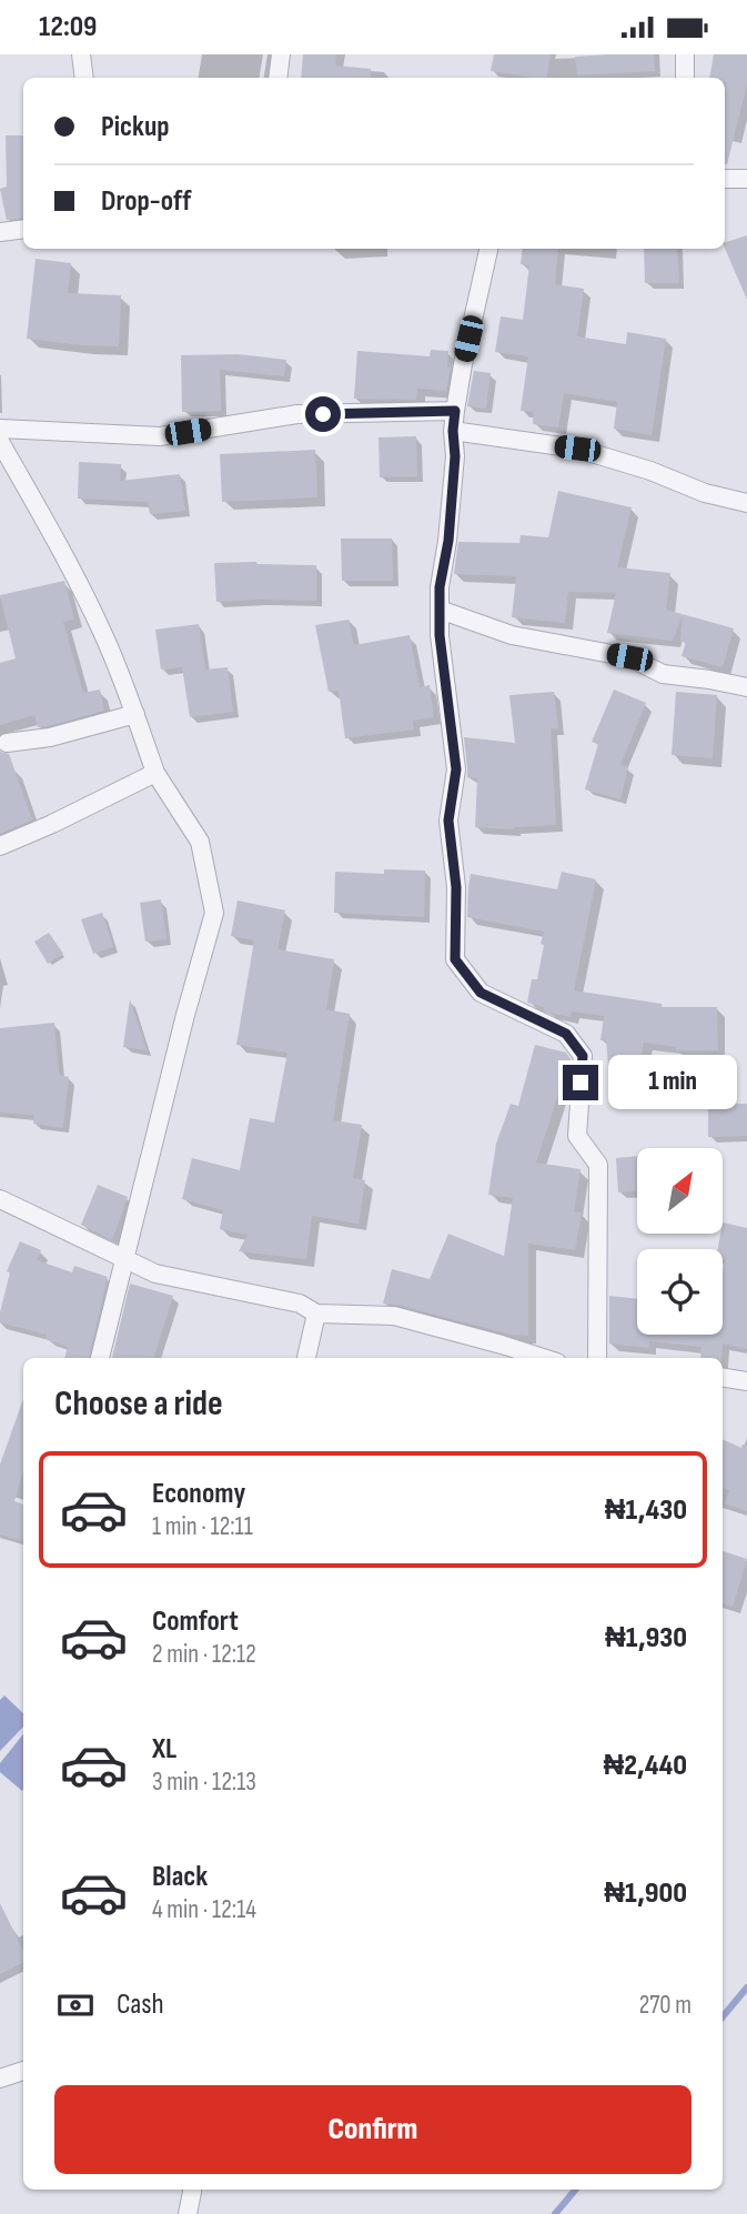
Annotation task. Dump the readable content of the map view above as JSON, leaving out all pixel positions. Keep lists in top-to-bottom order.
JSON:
{
  "north": "top right",
  "page": {
    "status": "12:09",
    "banner": ["Pickup", "Drop-off"],
    "bubble": "1 min",
    "heading": "Choose a ride",
    "list": [
      {
        "name": "Economy",
        "note": "1 min · 12:11",
        "value": "₦1,430"
      },
      {
        "name": "Comfort",
        "note": "2 min · 12:12",
        "value": "₦1,930"
      },
      {
        "name": "XL",
        "note": "3 min · 12:13",
        "value": "₦2,440"
      },
      {
        "name": "Black",
        "note": "4 min · 12:14",
        "value": "₦1,900"
      }
    ],
    "pay": ["Cash", "270 m"],
    "buttons": "Confirm"
  }
}
